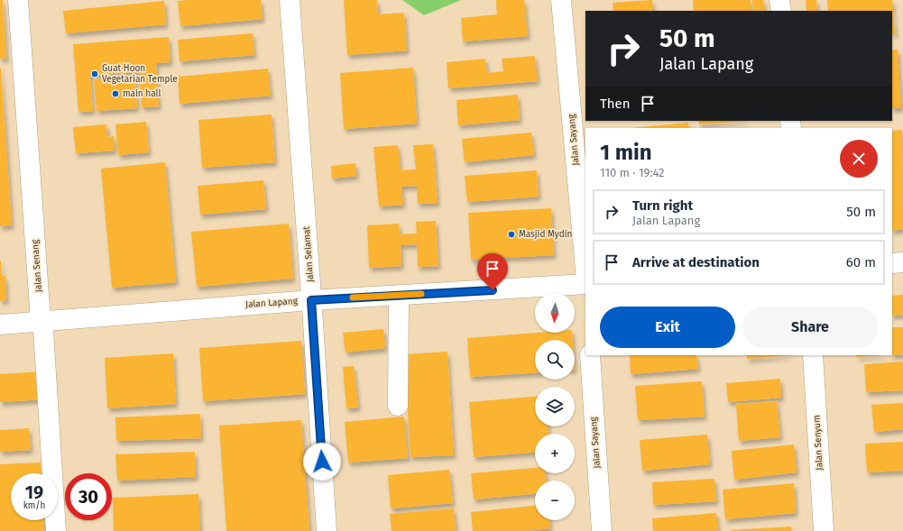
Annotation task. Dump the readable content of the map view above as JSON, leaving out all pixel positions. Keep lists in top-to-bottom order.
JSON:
{
  "streets": {
    "street": [
      "Jalan Sayang",
      "Jalan Selamat",
      "Jalan Senang",
      "Jalan Lapang",
      "Jalan Senyum"
    ]
  },
  "crossings": [
    ["Jalan Selamat", "Jalan Lapang"],
    ["Jalan Senang", "Jalan Lapang"]
  ],
  "places": ["Guat Hoon Vegetarian Temple", "main hall", "Masjid Mydin"],
  "north": "bottom",
  "page": {
    "turn": ["50 m", "Jalan Lapang"],
    "then": "Then",
    "heading": ["1 min", "110 m · 19:42"],
    "list": [
      {
        "name": "Turn right",
        "note": "Jalan Lapang",
        "value": "50 m"
      },
      {
        "name": "Arrive at destination",
        "value": "60 m"
      }
    ],
    "map_buttons": ["+", "−"],
    "buttons": ["Exit", "Share"],
    "speed": "19 km/h",
    "limit": "30"
  }
}
